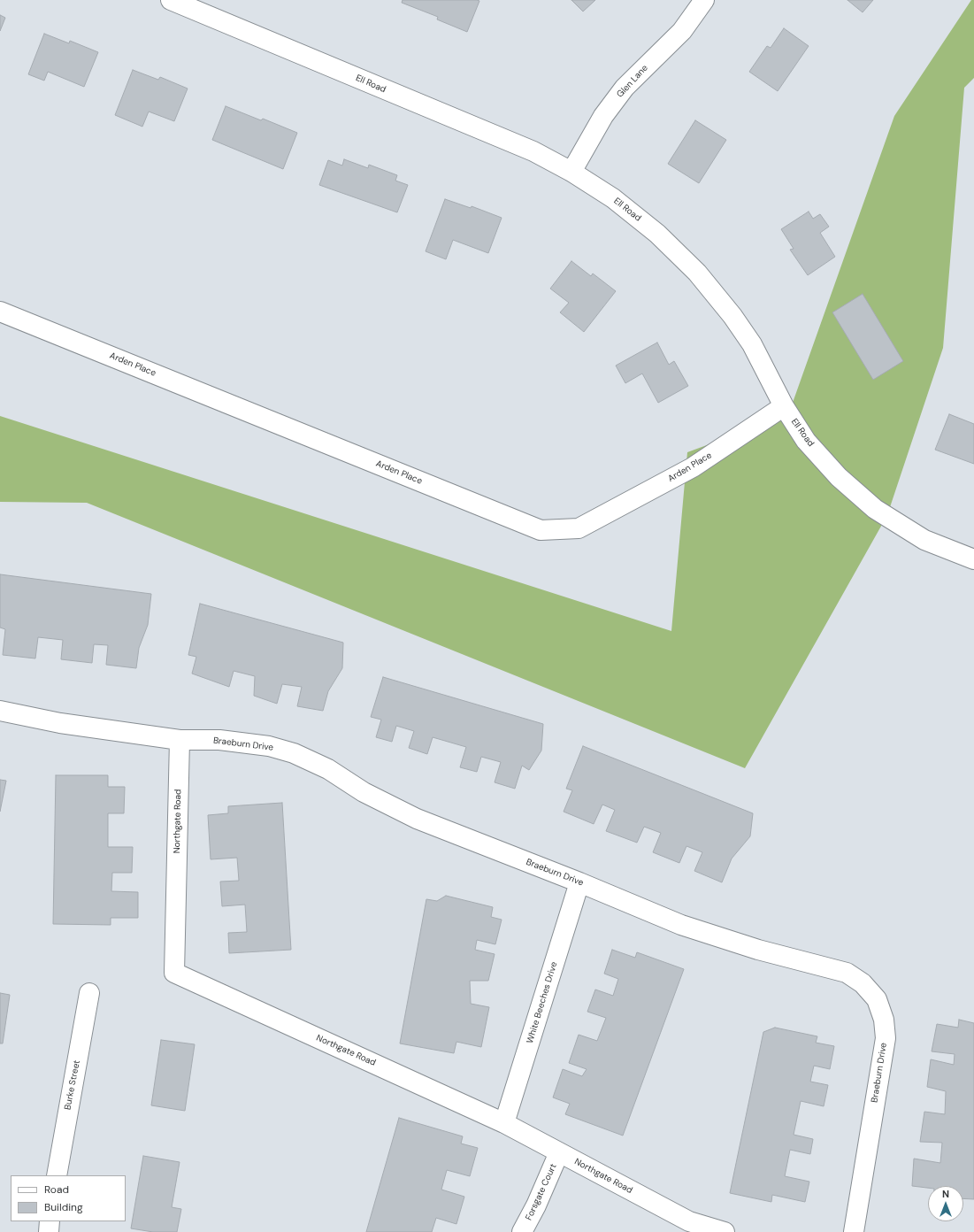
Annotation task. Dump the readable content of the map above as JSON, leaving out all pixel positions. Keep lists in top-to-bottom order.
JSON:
{
  "streets": {
    "street": [
      "Glen Lane",
      "Ell Road",
      "Arden Place",
      "Braeburn Drive",
      "Northgate Road",
      "White Beeches Drive",
      "Burke Street",
      "Forsgate Court"
    ]
  },
  "crossings": [
    ["Glen Lane", "Ell Road"],
    ["Ell Road", "Arden Place"],
    ["Braeburn Drive", "Northgate Road"],
    ["Braeburn Drive", "White Beeches Drive"],
    ["Northgate Road", "White Beeches Drive"],
    ["Northgate Road", "Forsgate Court"]
  ],
  "legend": ["Road", "Building"],
  "north": "top"
}
